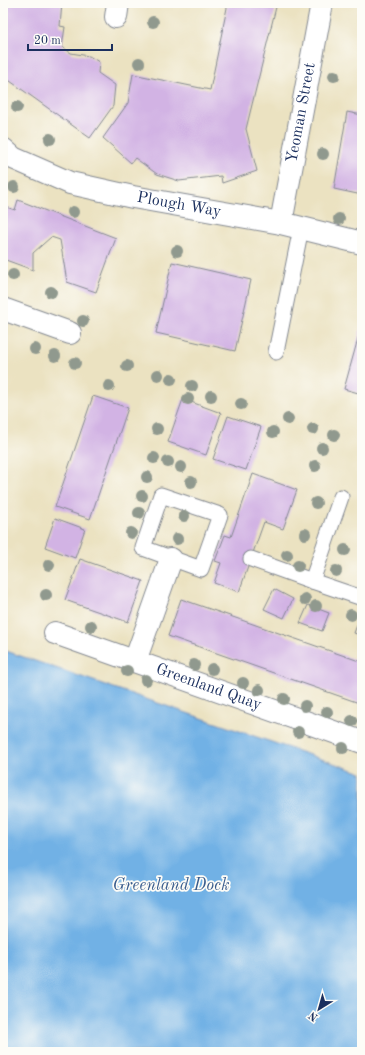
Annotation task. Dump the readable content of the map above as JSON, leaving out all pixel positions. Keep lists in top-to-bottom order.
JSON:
{
  "streets": {
    "street": ["Yeoman Street", "Plough Way", "Greenland Quay"]
  },
  "crossings": [
    ["Yeoman Street", "Plough Way"]
  ],
  "water": ["Greenland Dock"],
  "scale_bar": "20 m",
  "north": "bottom left"
}
